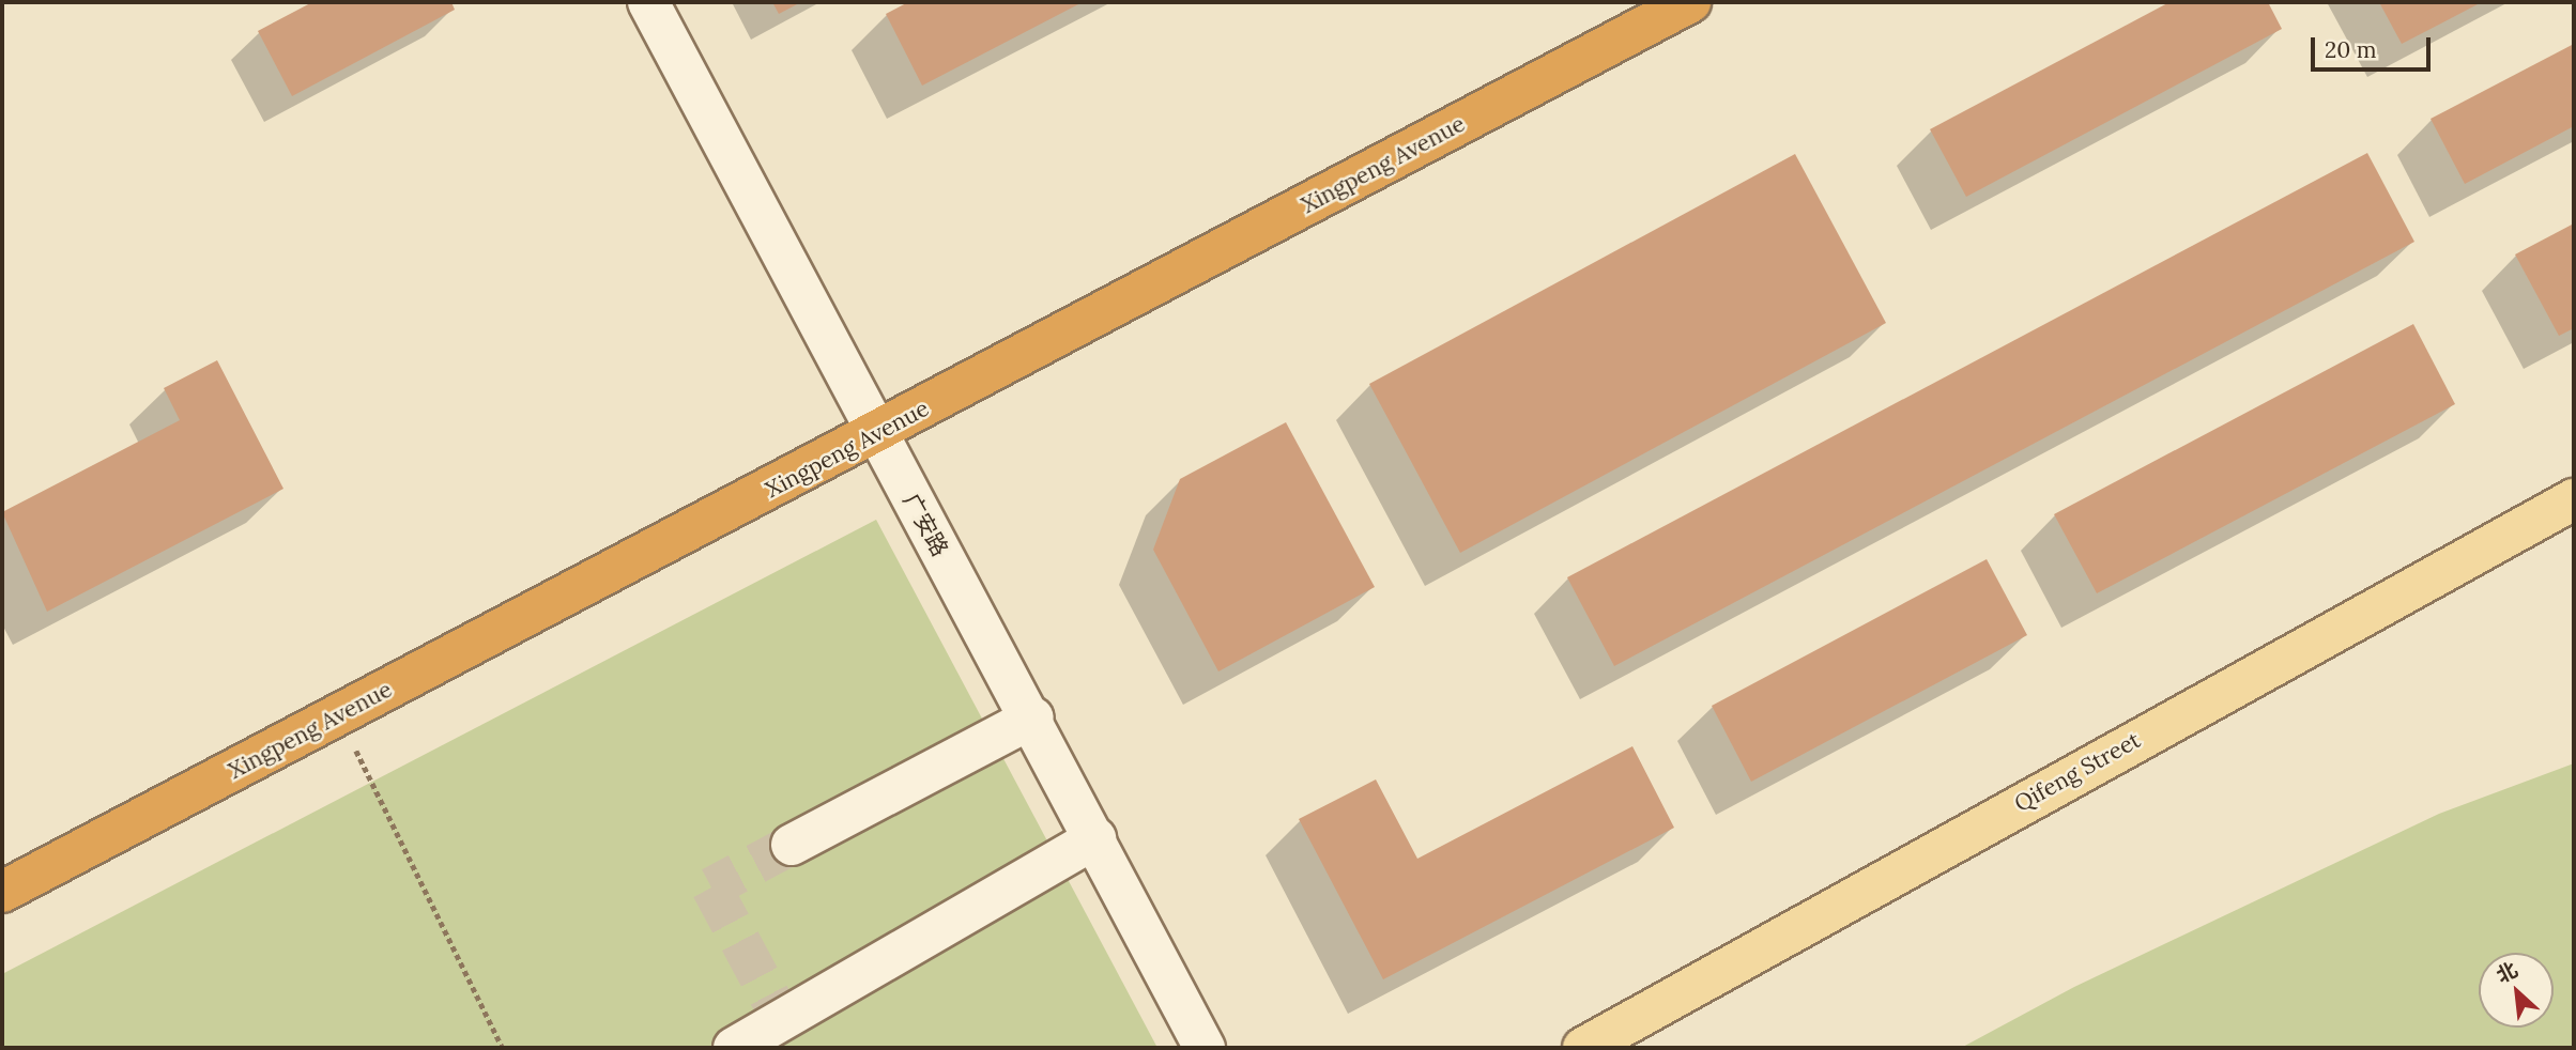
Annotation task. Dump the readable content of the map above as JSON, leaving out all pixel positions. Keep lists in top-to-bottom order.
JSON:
{
  "streets": {
    "highway": ["Xingpeng Avenue"],
    "main road": ["Qifeng Street"],
    "street": ["广安路"]
  },
  "crossings": [
    ["Xingpeng Avenue", "广安路"]
  ],
  "scale_bar": "20 m",
  "north": "top left"
}
